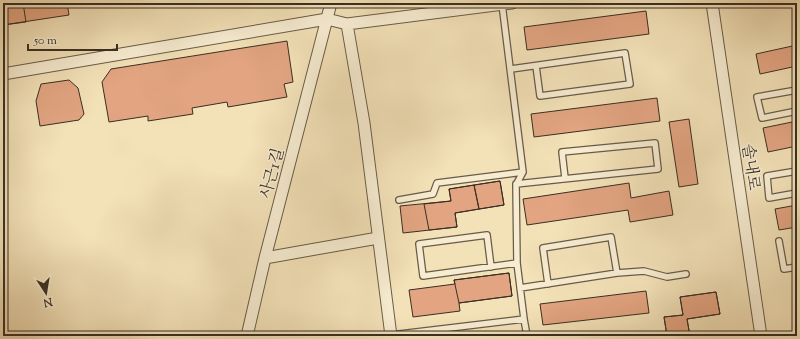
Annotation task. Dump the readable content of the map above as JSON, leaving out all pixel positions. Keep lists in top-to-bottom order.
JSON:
{
  "streets": {
    "street": ["솔내로", "사근1길"]
  },
  "scale_bar": "50 m",
  "north": "bottom"
}
